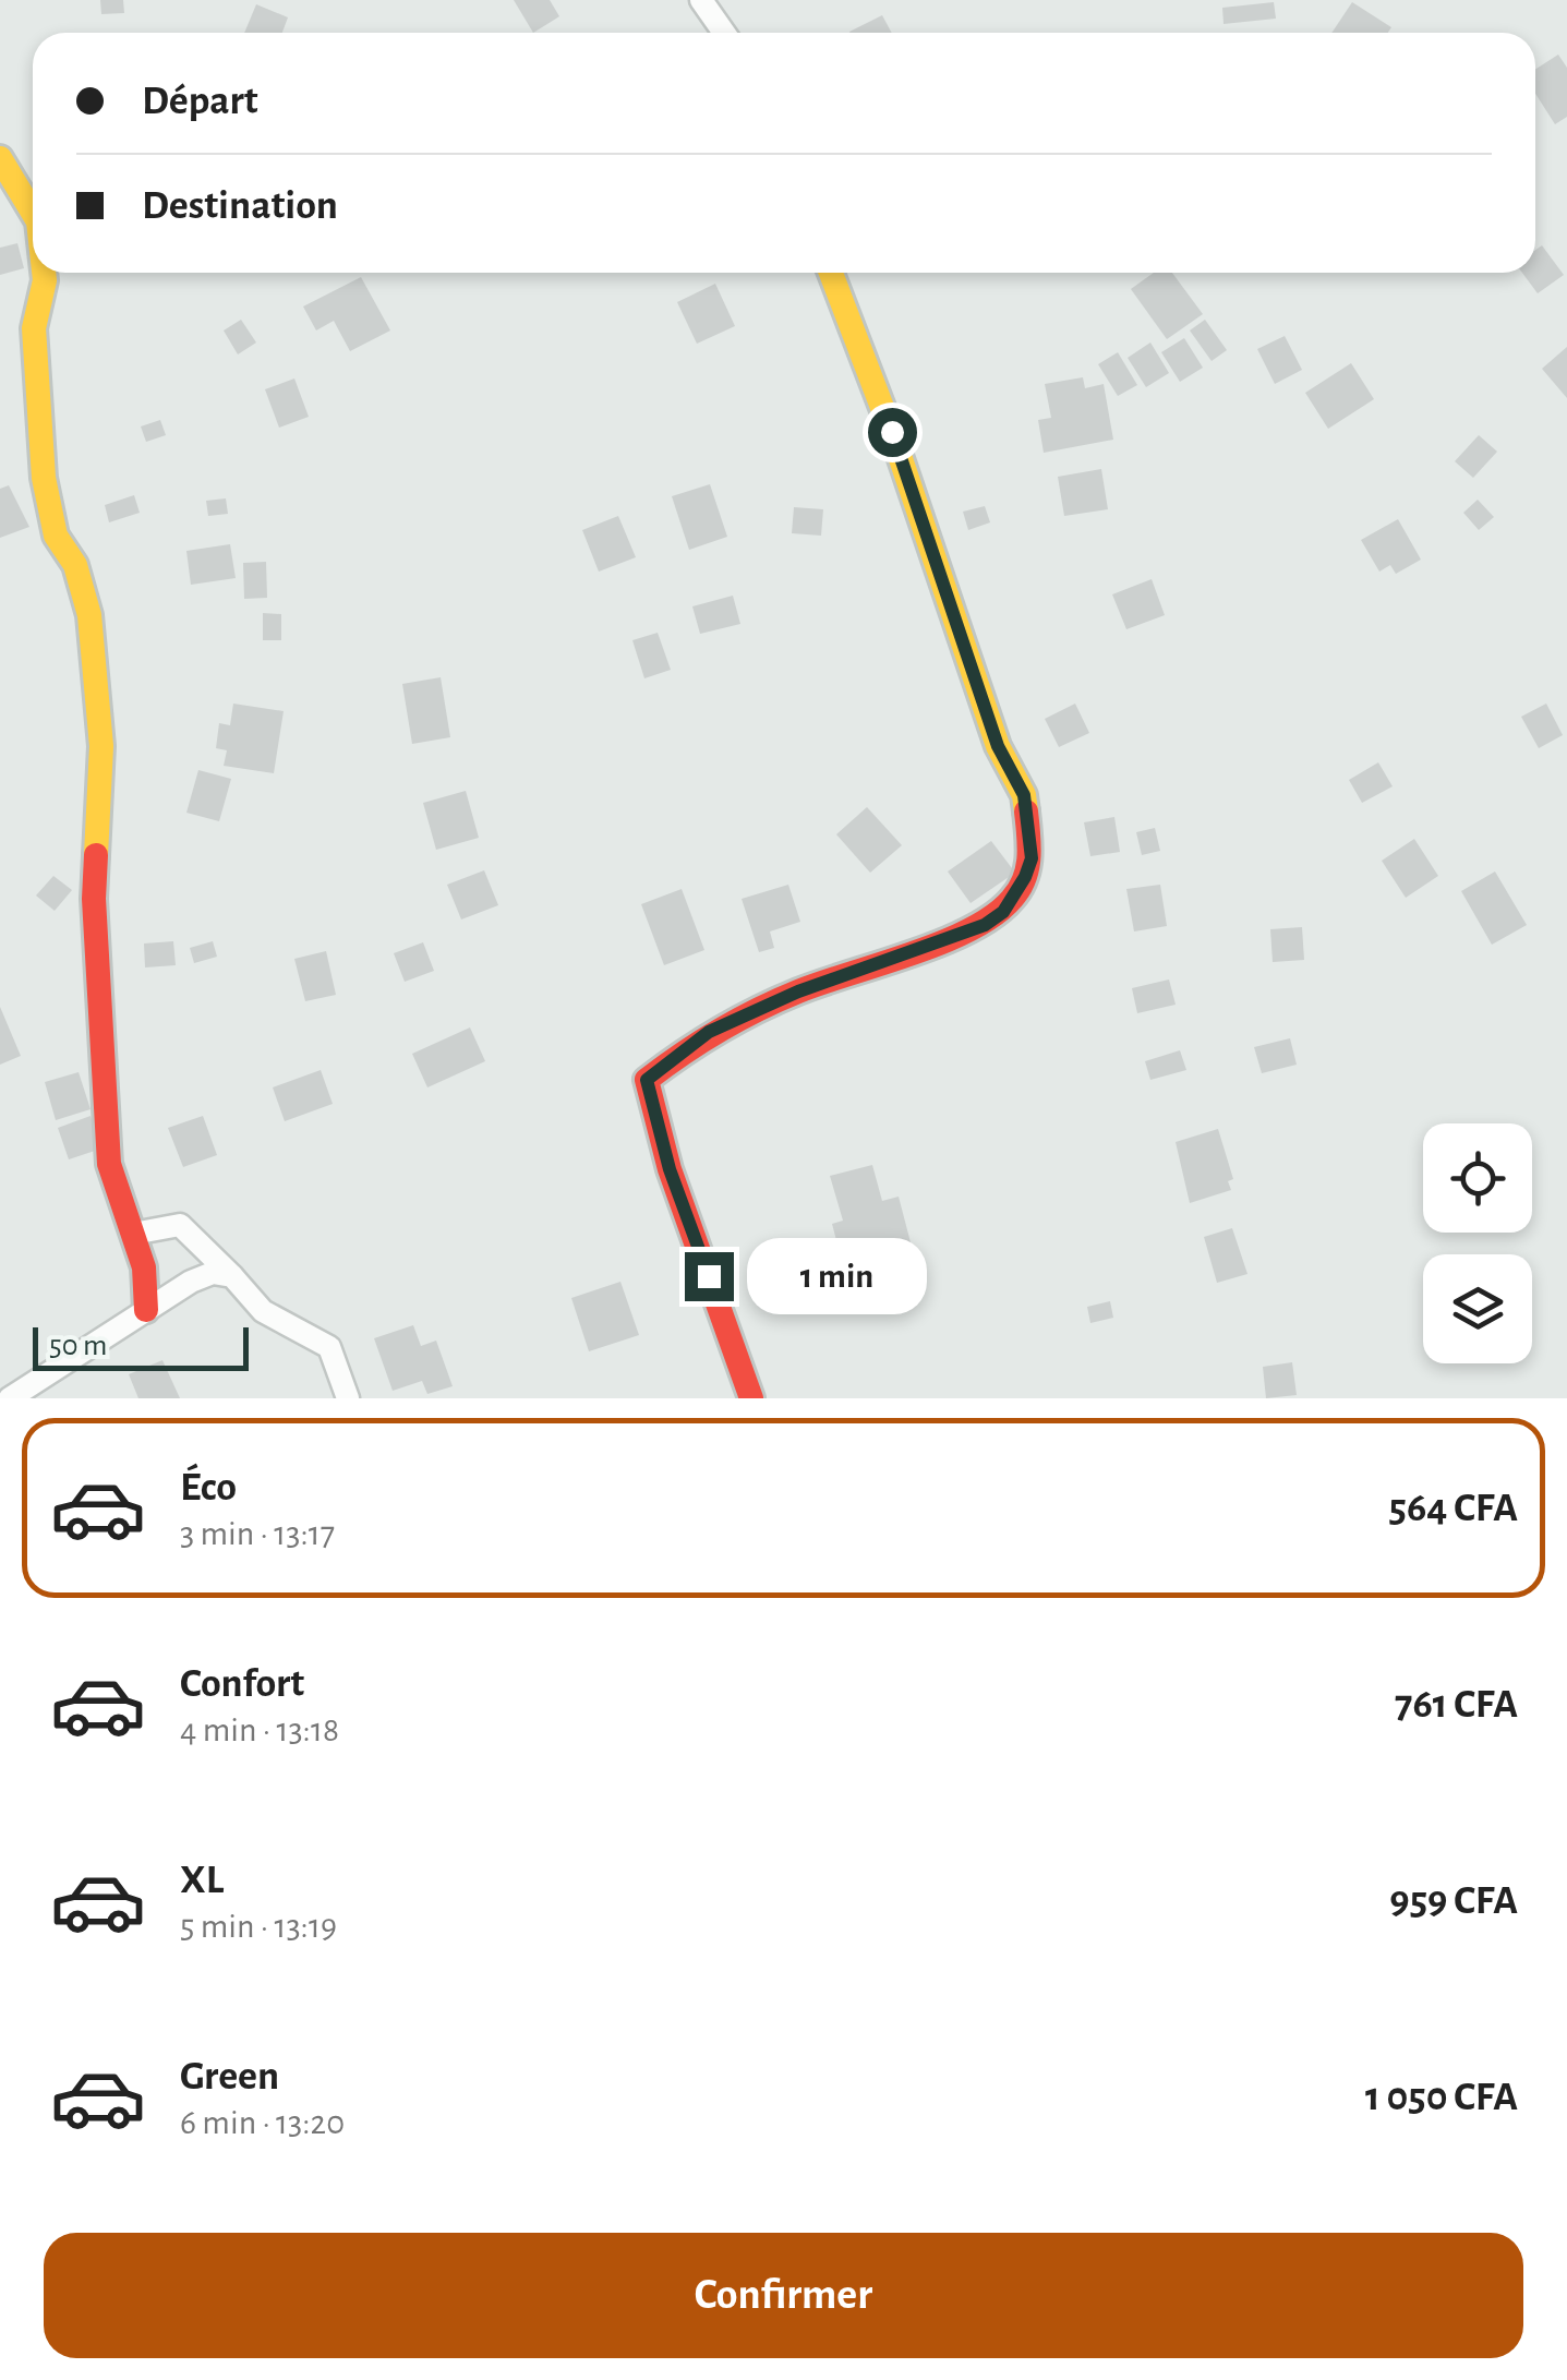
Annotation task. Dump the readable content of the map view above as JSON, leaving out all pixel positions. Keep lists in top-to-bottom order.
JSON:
{
  "scale_bar": "50 m",
  "page": {
    "banner": ["Départ", "Destination"],
    "bubble": "1 min",
    "scale": "50 m",
    "list": [
      {
        "name": "Éco",
        "note": "3 min · 13:17",
        "value": "564 CFA"
      },
      {
        "name": "Confort",
        "note": "4 min · 13:18",
        "value": "761 CFA"
      },
      {
        "name": "XL",
        "note": "5 min · 13:19",
        "value": "959 CFA"
      },
      {
        "name": "Green",
        "note": "6 min · 13:20",
        "value": "1 050 CFA"
      }
    ],
    "buttons": "Confirmer"
  }
}
